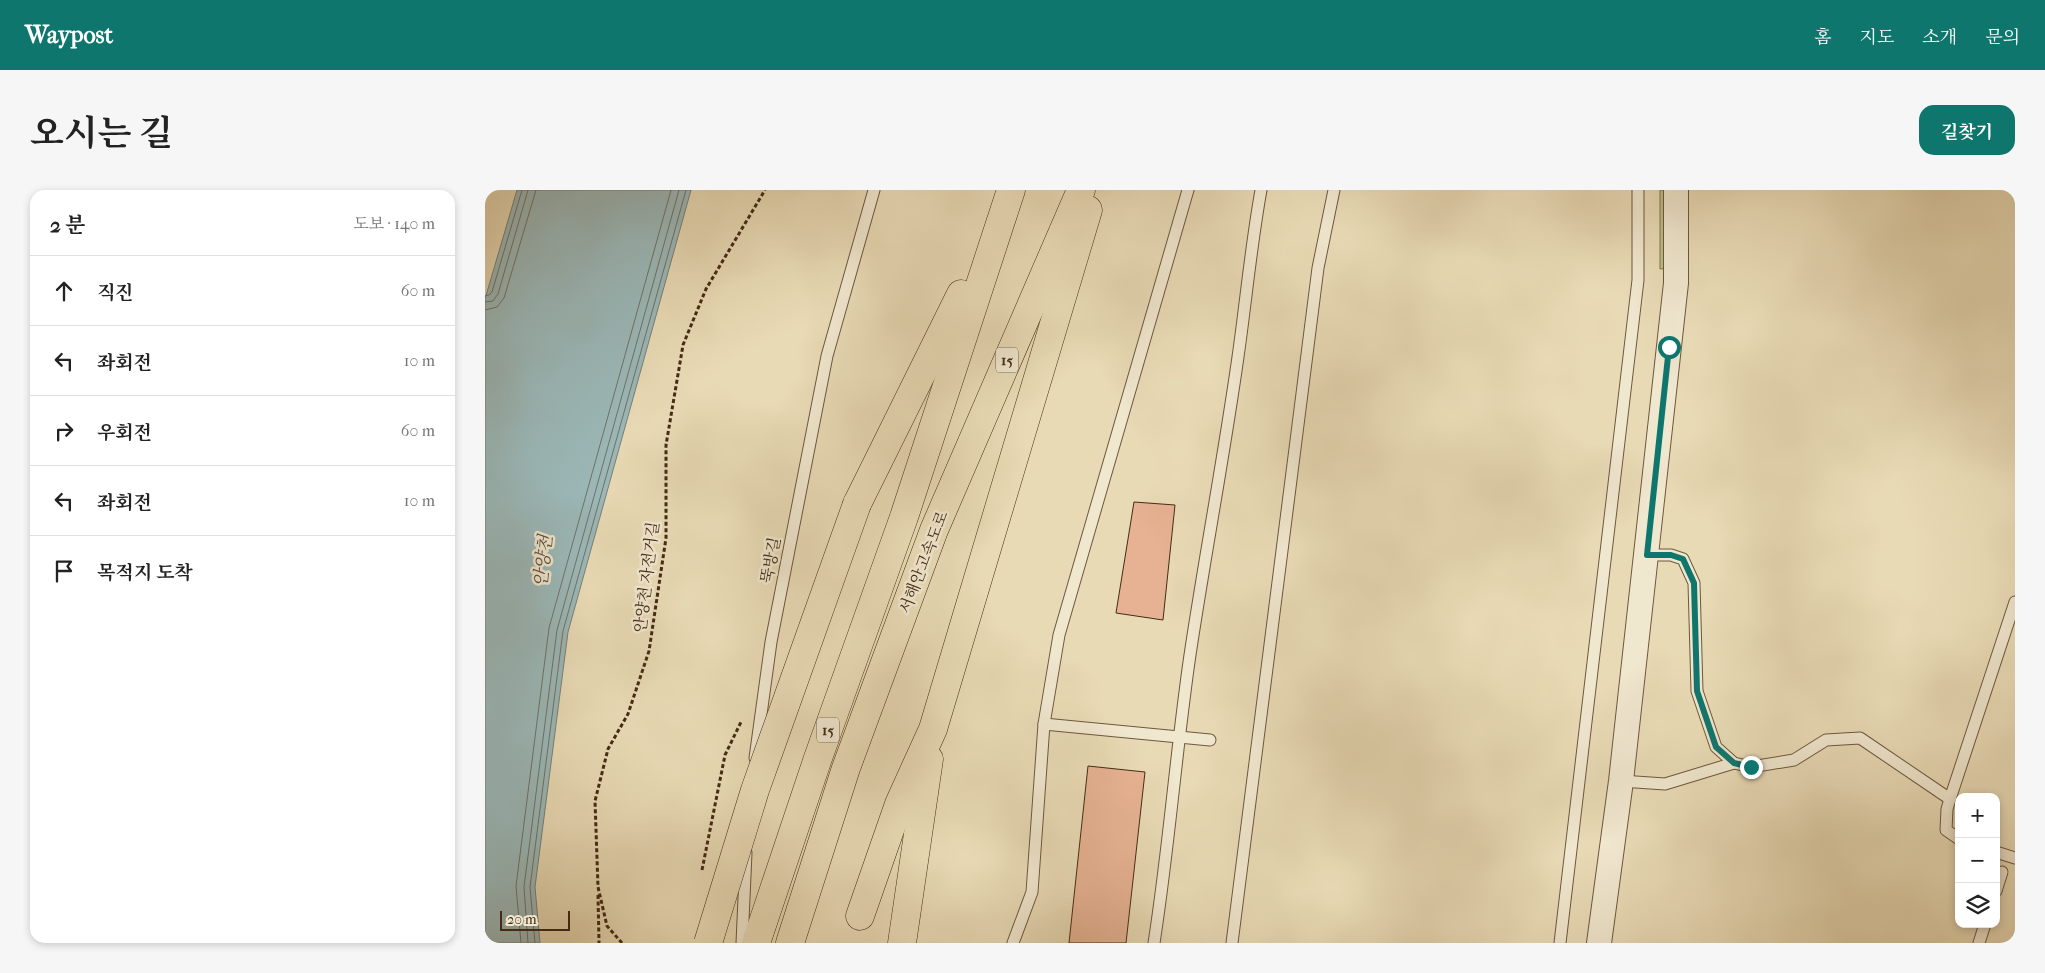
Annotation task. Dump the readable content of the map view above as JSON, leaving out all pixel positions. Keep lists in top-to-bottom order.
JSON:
{
  "streets": {
    "highway": ["15", "서해안고속도로"],
    "lane": ["뚝방길"],
    "path": ["안양천 자전거길"]
  },
  "water": ["안양천"],
  "scale_bar": "20 m",
  "page": {
    "header": "Waypost",
    "nav": [
      "홈",
      "지도",
      "소개",
      "문의"
    ],
    "title": "오시는 길",
    "buttons": "길찾기",
    "heading": ["2 분", "도보 · 140 m"],
    "list": [
      ["직진", "60 m"],
      ["좌회전", "10 m"],
      ["우회전", "60 m"],
      ["좌회전", "10 m"],
      "목적지 도착"
    ],
    "map_buttons": ["+", "−"],
    "scale": "20 m"
  }
}
